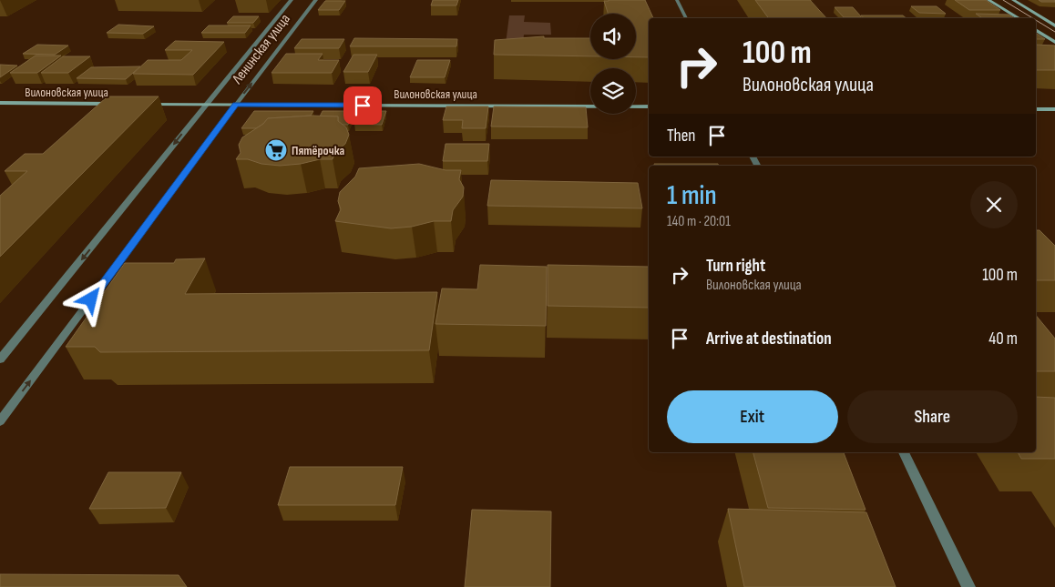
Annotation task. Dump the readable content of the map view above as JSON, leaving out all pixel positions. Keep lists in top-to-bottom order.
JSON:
{
  "streets": {
    "main road": ["Вилоновская улица"],
    "street": ["Ленинская улица"]
  },
  "crossings": [
    ["Ленинская улица", "Вилоновская улица"]
  ],
  "places": {
    "supermarket": ["Пятёрочка"]
  },
  "page": {
    "turn": ["100 m", "Вилоновская улица"],
    "then": "Then",
    "heading": ["1 min", "140 m · 20:01"],
    "list": [
      {
        "name": "Turn right",
        "note": "Вилоновская улица",
        "value": "100 m"
      },
      {
        "name": "Arrive at destination",
        "value": "40 m"
      }
    ],
    "buttons": ["Exit", "Share"]
  }
}
